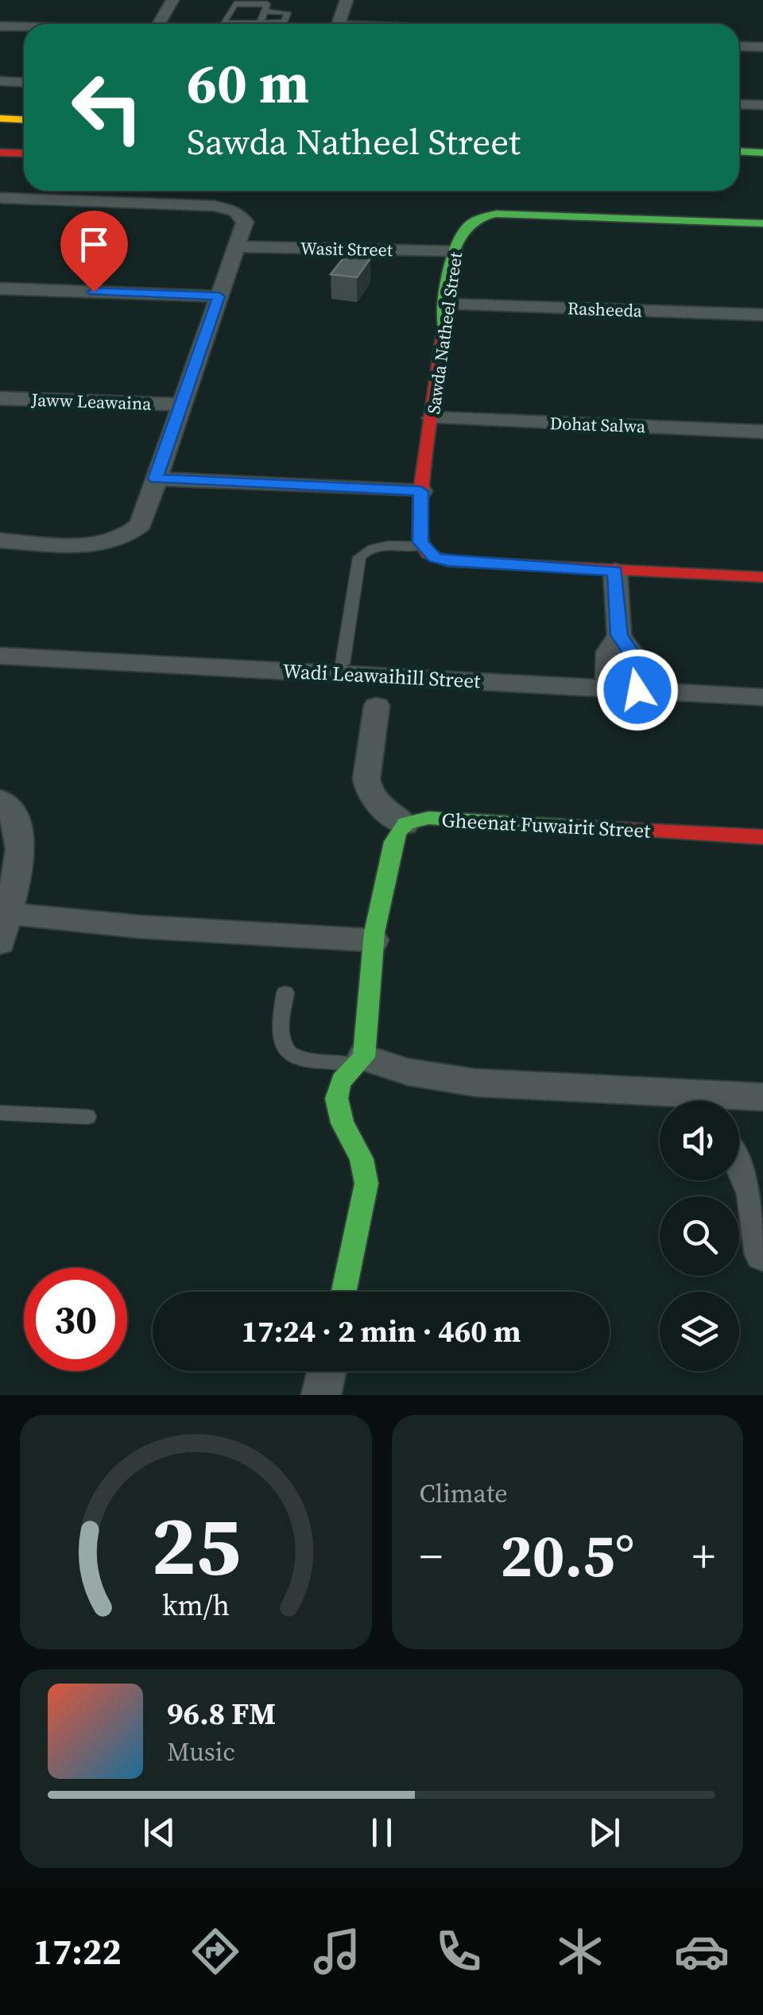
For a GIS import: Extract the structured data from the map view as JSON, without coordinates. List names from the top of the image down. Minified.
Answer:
{"streets":{"street":["Wasit Street","Rasheeda","Sawda Natheel Street","Jaww Leawaina","Dohat Salwa","Wadi Leawaihill Street","Gheenat Fuwairit Street"]},"crossings":[["Wasit Street","Sawda Natheel Street"],["Rasheeda","Sawda Natheel Street"],["Sawda Natheel Street","Dohat Salwa"]],"page":{"turn":["60 m","Sawda Natheel Street"],"limit":"30","trip":"17:24 · 2 min · 460 m","tile":"Climate","heat":["−","20.5°","+"],"song":["96.8 FM","Music"],"tabs":"17:22","gauge":["25","km/h"]}}
